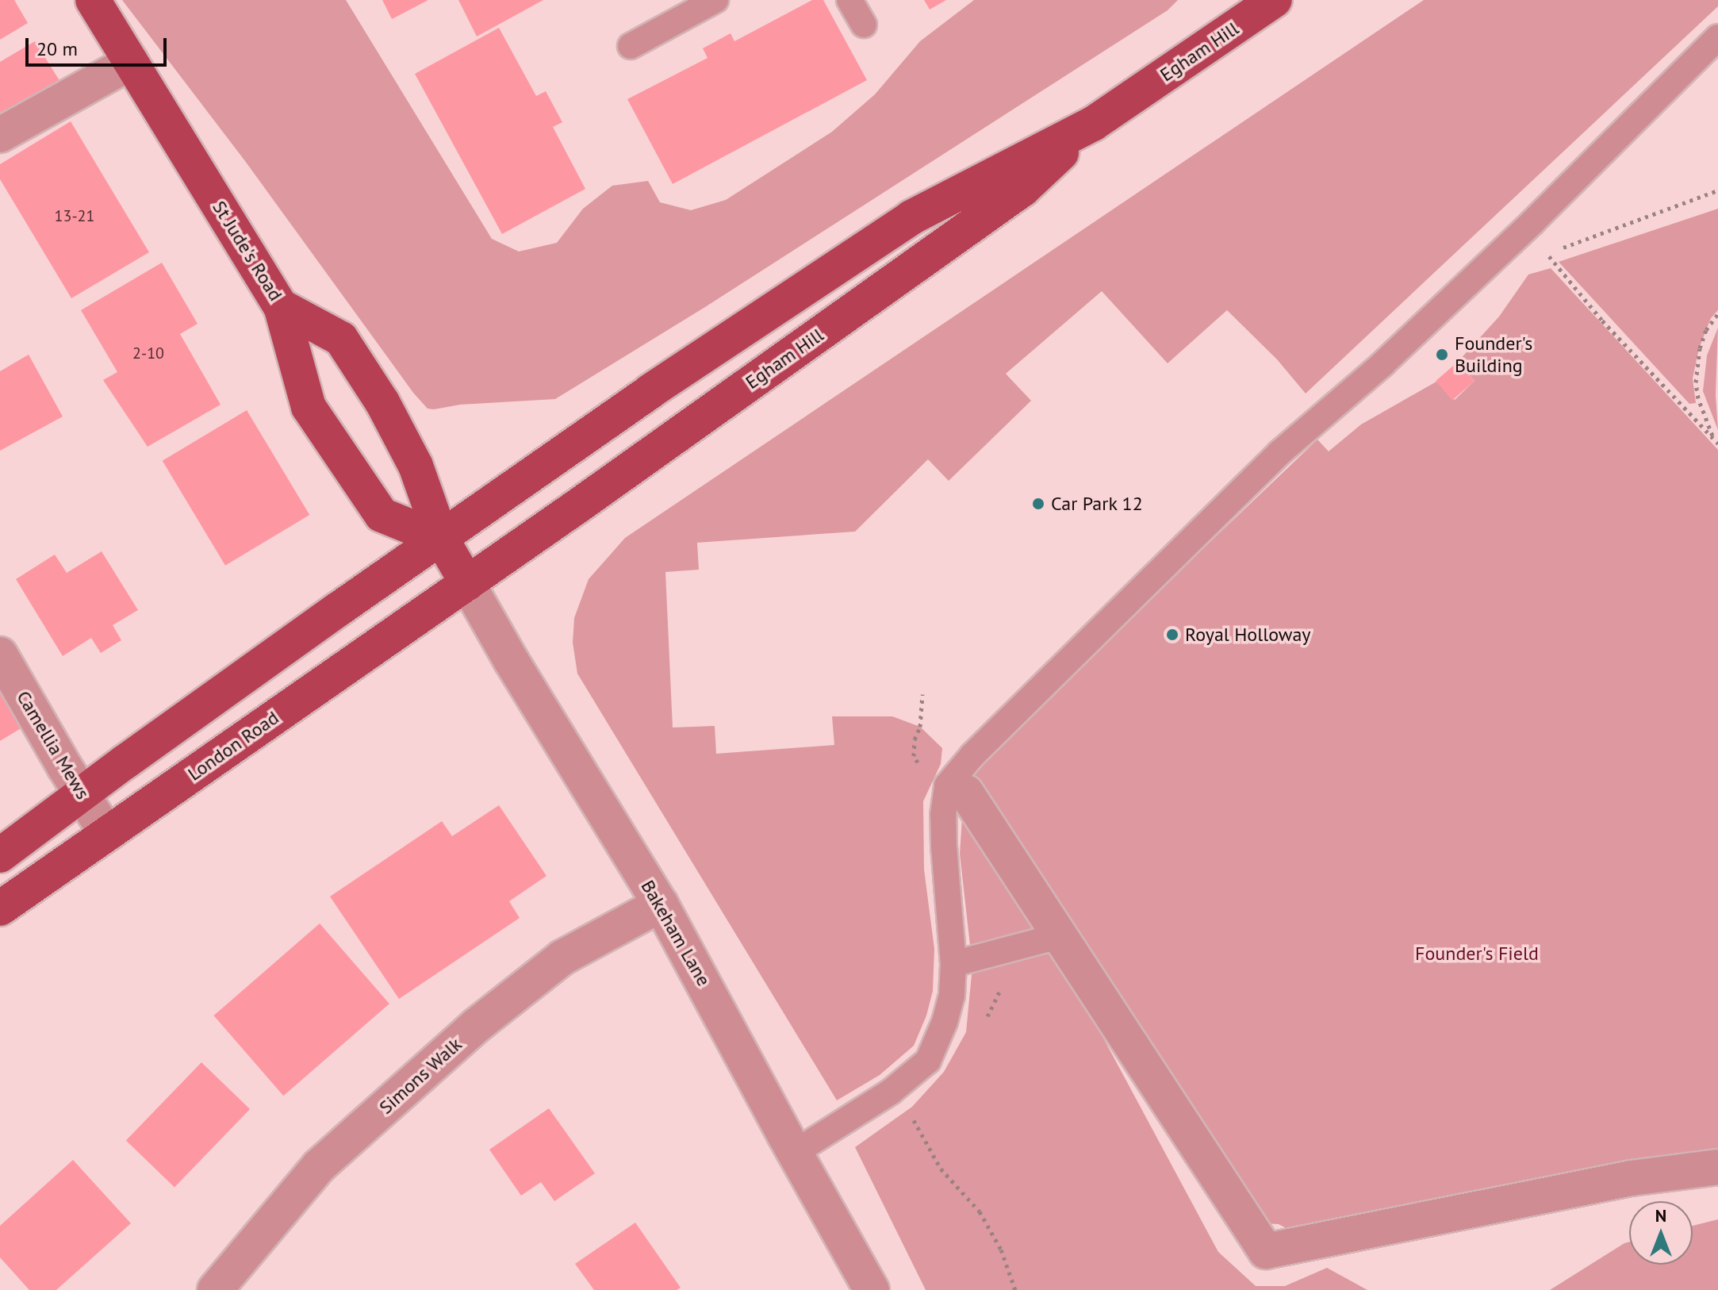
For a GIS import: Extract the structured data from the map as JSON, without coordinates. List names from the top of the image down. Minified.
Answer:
{"streets":{"main road":["Egham Hill","St Jude's Road","London Road"],"street":["Camellia Mews","Bakeham Lane","Simons Walk"]},"crossings":[["Egham Hill","St Jude's Road"],["Egham Hill","London Road"],["Egham Hill","Bakeham Lane"],["St Jude's Road","London Road"],["St Jude's Road","Bakeham Lane"],["Camellia Mews","London Road"],["London Road","Bakeham Lane"],["Bakeham Lane","Simons Walk"]],"parks":["Founder's Field"],"places":["Founder's Building","Car Park 12","Royal Holloway"],"house_numbers":["13-21","2-10"],"scale_bar":"20 m","north":"top"}
